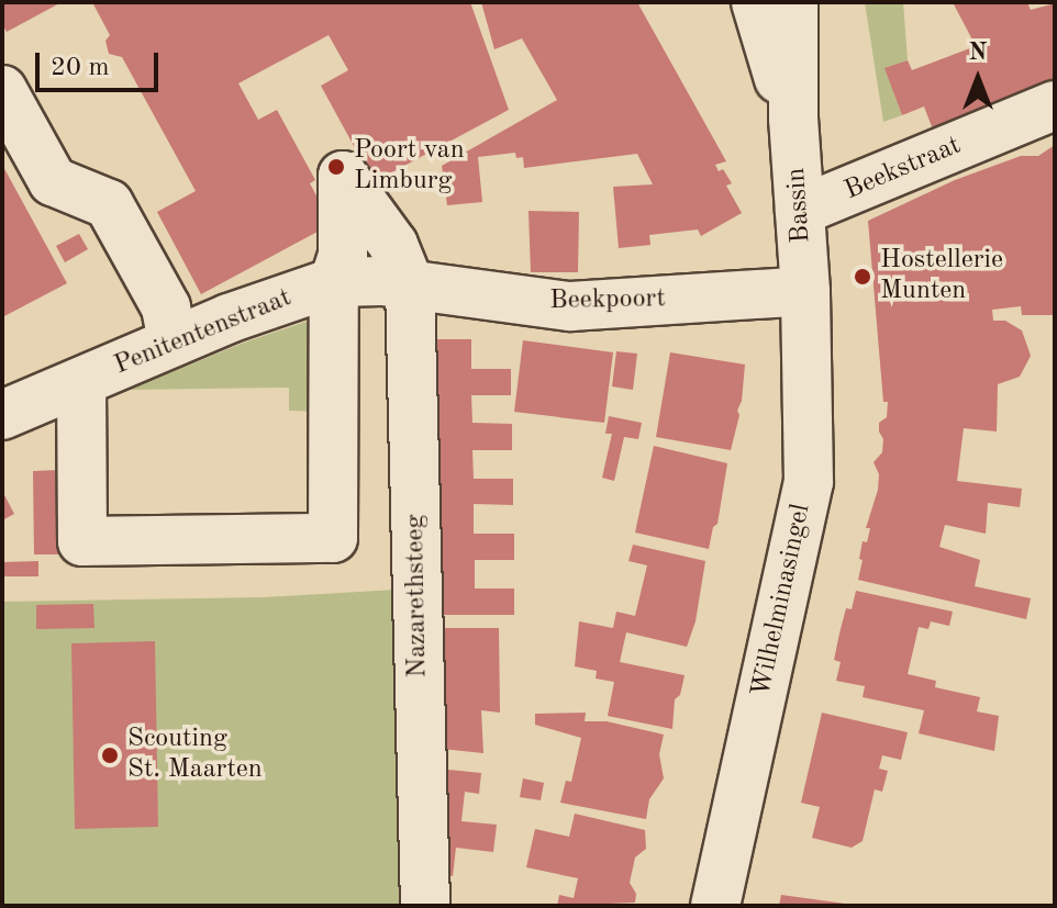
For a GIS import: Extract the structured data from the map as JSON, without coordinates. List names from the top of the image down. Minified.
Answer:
{"streets":{"street":["Beekstraat","Bassin","Beekpoort","Penitentenstraat","Nazarethsteeg","Wilhelminasingel"]},"crossings":[["Beekstraat","Bassin"],["Bassin","Beekpoort"],["Bassin","Wilhelminasingel"],["Beekpoort","Penitentenstraat"],["Beekpoort","Nazarethsteeg"],["Beekpoort","Wilhelminasingel"],["Penitentenstraat","Nazarethsteeg"]],"places":["Poort van Limburg","Hostellerie Munten","Scouting St. Maarten"],"scale_bar":"20 m","north":"top"}
